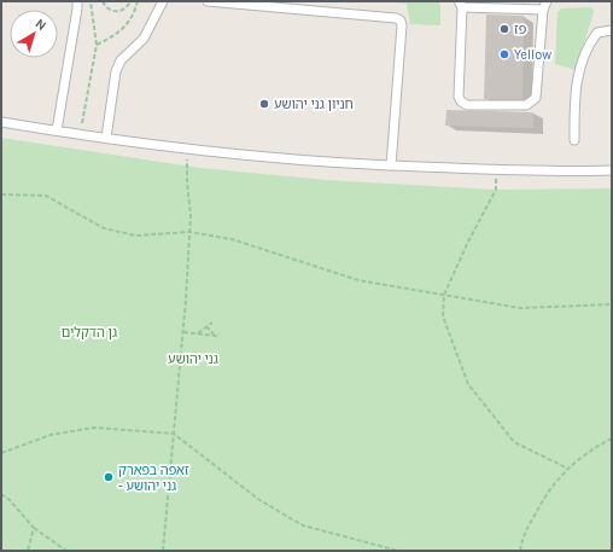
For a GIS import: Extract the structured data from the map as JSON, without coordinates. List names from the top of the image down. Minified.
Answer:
{"parks":["גן הדקלים","גני יהושע"],"places":["פז","Yellow","חניון גני יהושע","זאפה בפארק - גני יהושע"],"north":"top right"}
